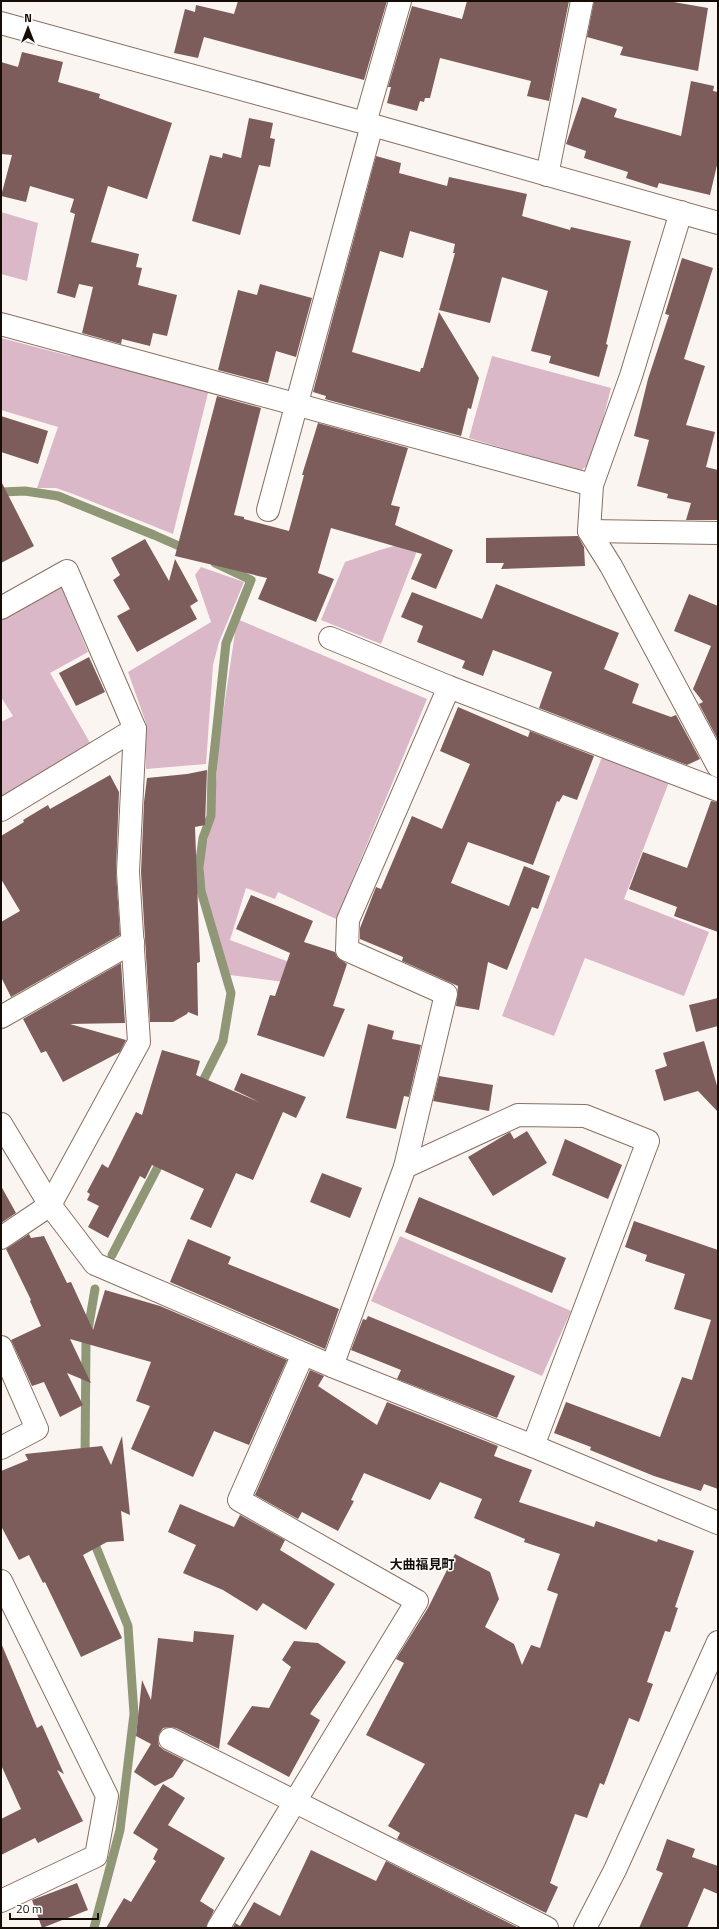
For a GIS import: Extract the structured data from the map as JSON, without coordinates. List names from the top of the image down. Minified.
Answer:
{"districts":["大曲福見町"],"scale_bar":"20 m","north":"top"}
